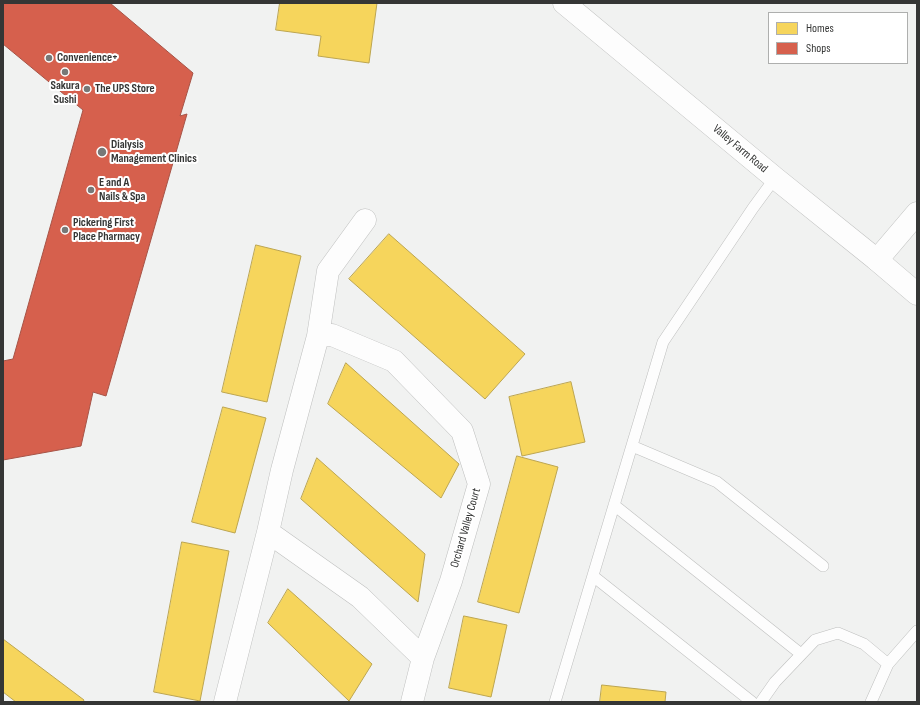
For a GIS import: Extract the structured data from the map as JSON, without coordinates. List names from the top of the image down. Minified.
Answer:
{"streets":{"street":["Valley Farm Road","Orchard Valley Court"]},"places":["Convenience+","Sakura Sushi","The UPS Store","Dialysis Management Clinics","E and A Nails & Spa","Pickering First Place Pharmacy"],"legend":["Homes","Shops"]}
